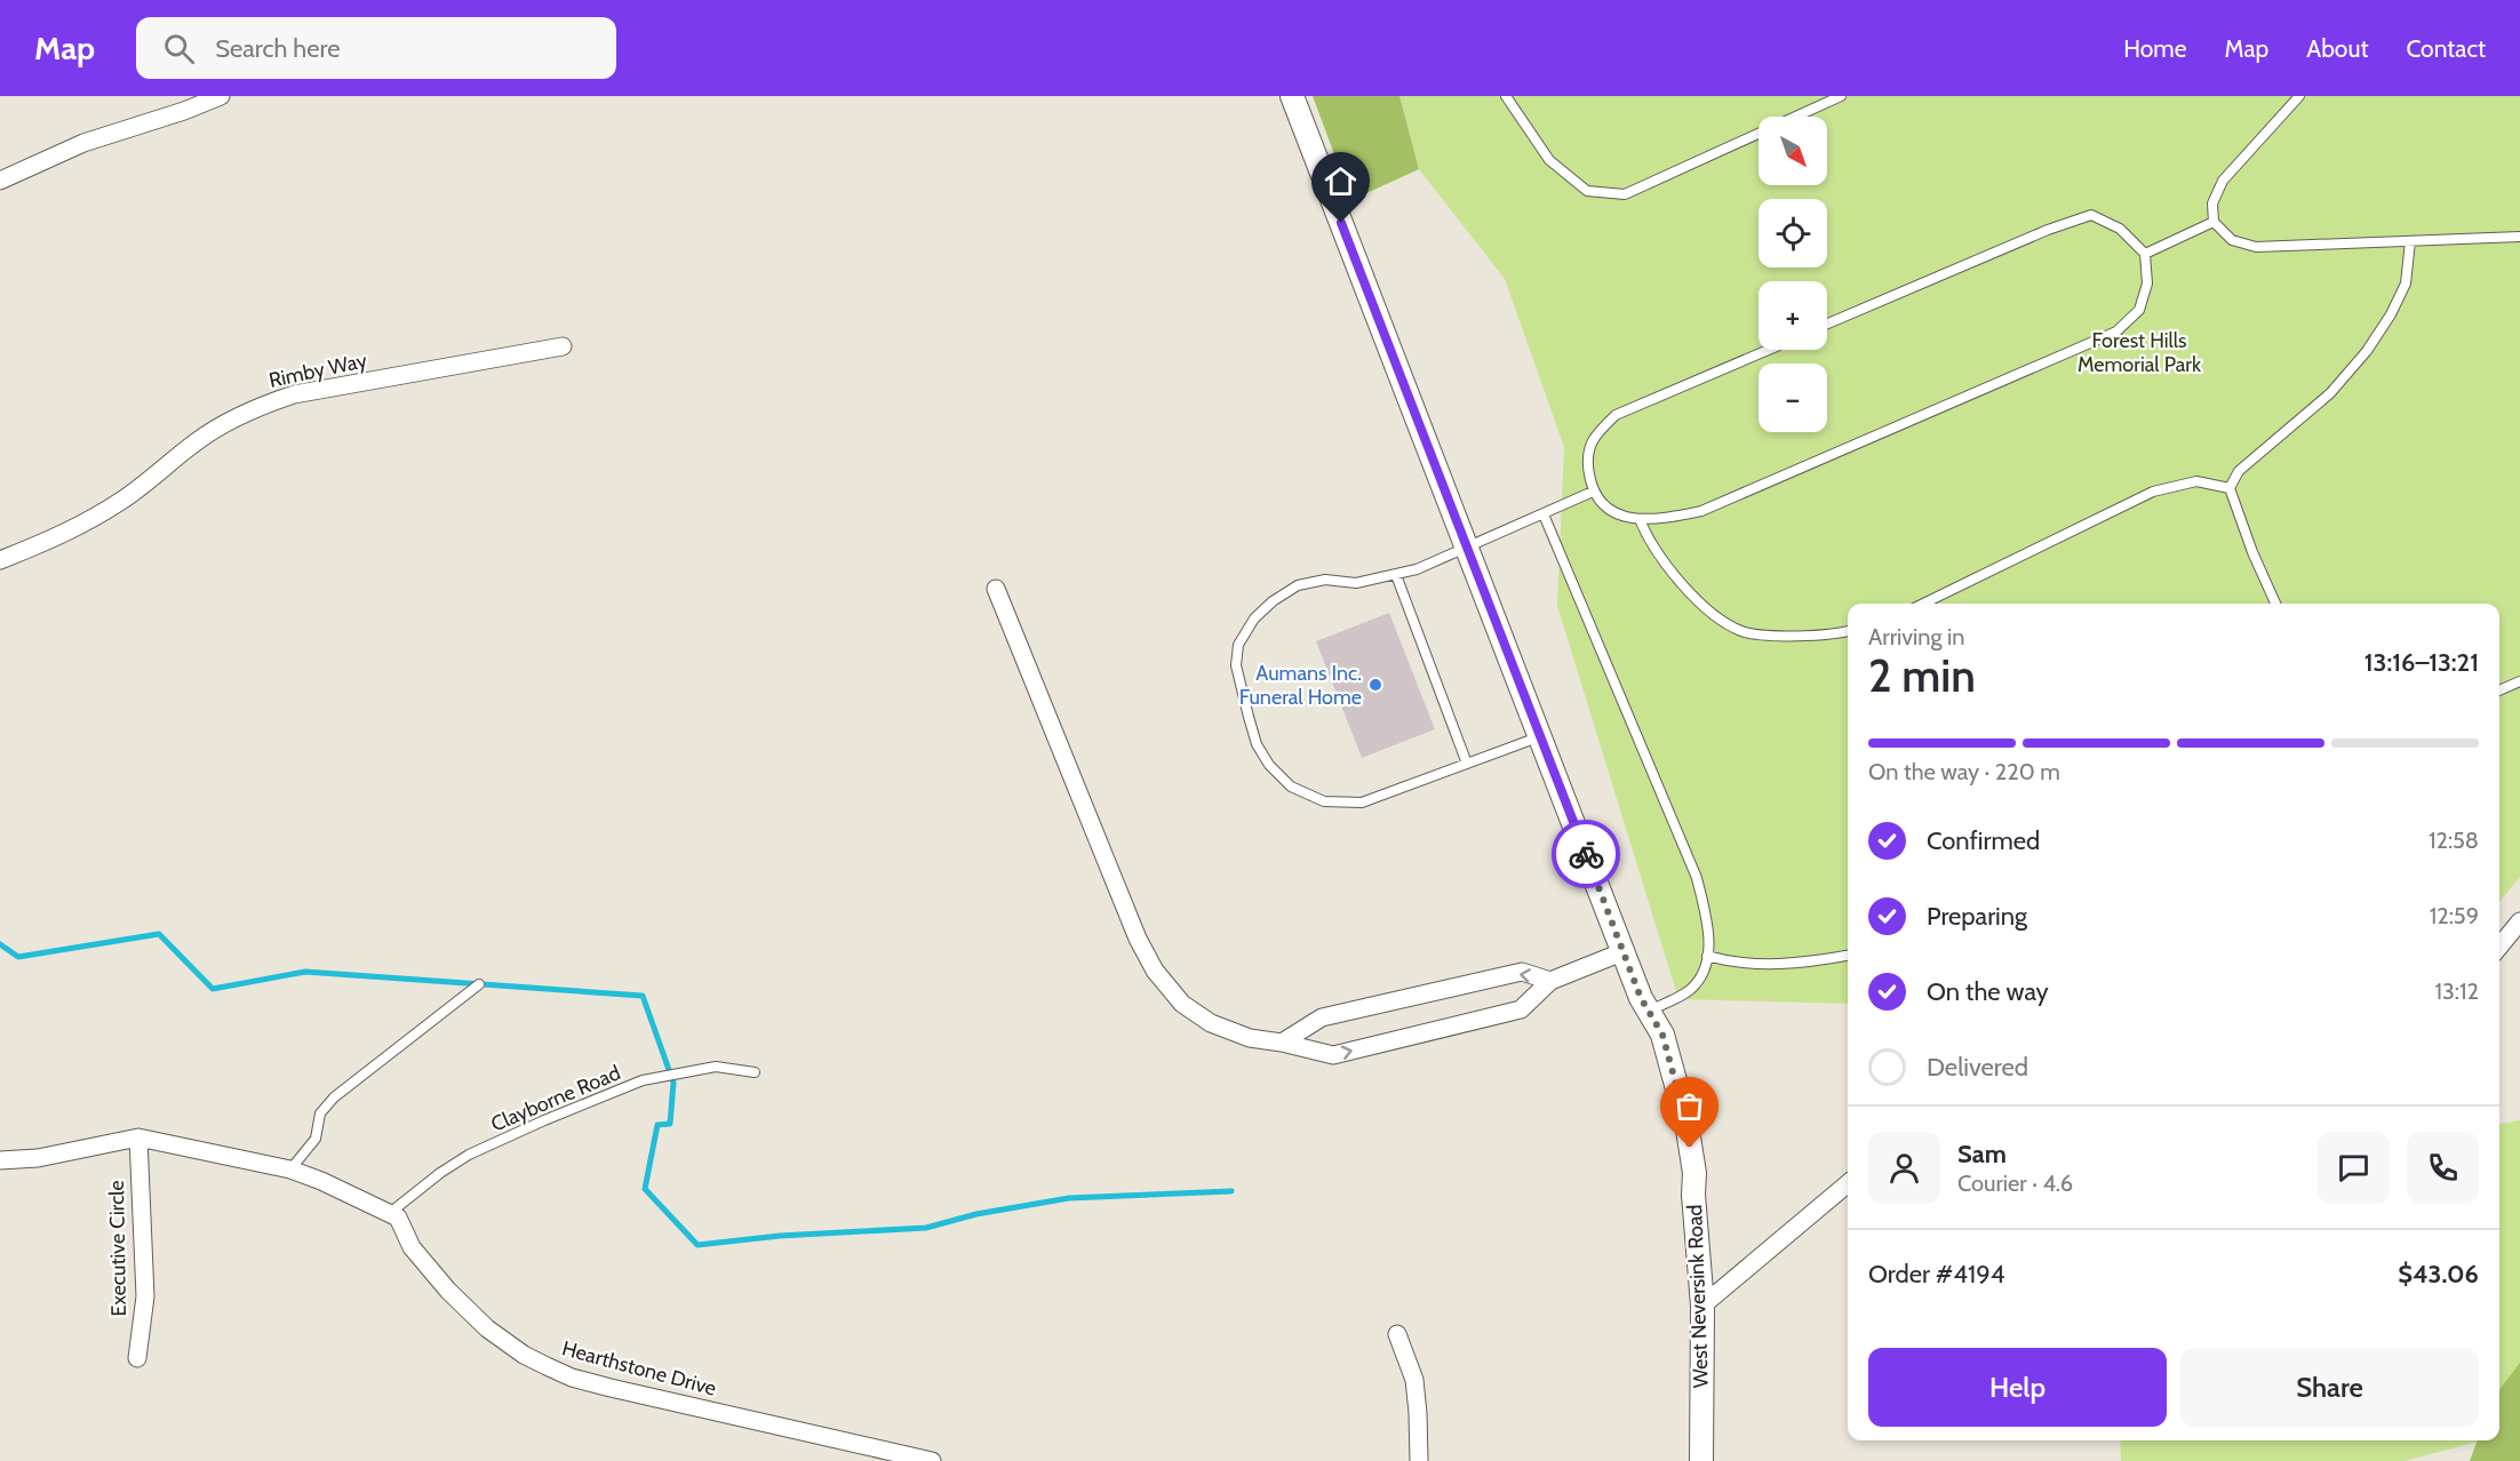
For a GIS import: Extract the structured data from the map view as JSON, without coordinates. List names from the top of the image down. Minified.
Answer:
{"streets":{"street":["Rimby Way","Executive Circle","West Neversink Road","Hearthstone Drive"],"lane":["Clayborne Road"]},"crossings":[["Clayborne Road","Hearthstone Drive"]],"parks":["Forest Hills Memorial Park"],"places":["Aumans Inc. Funeral Home"],"north":"bottom right","page":{"header":"Map","search":"Search here","nav":["Home","Map","About","Contact"],"map_buttons":["+","−"],"heading":["2 min","Arriving in","13:16–13:21"],"panel":["Sam","Courier · 4.6","Order #4194","$43.06"],"bar":"On the way · 220 m","list":[["Confirmed","12:58"],["Preparing","12:59"],["On the way","13:12"],"Delivered"],"buttons":["Help","Share"]}}
